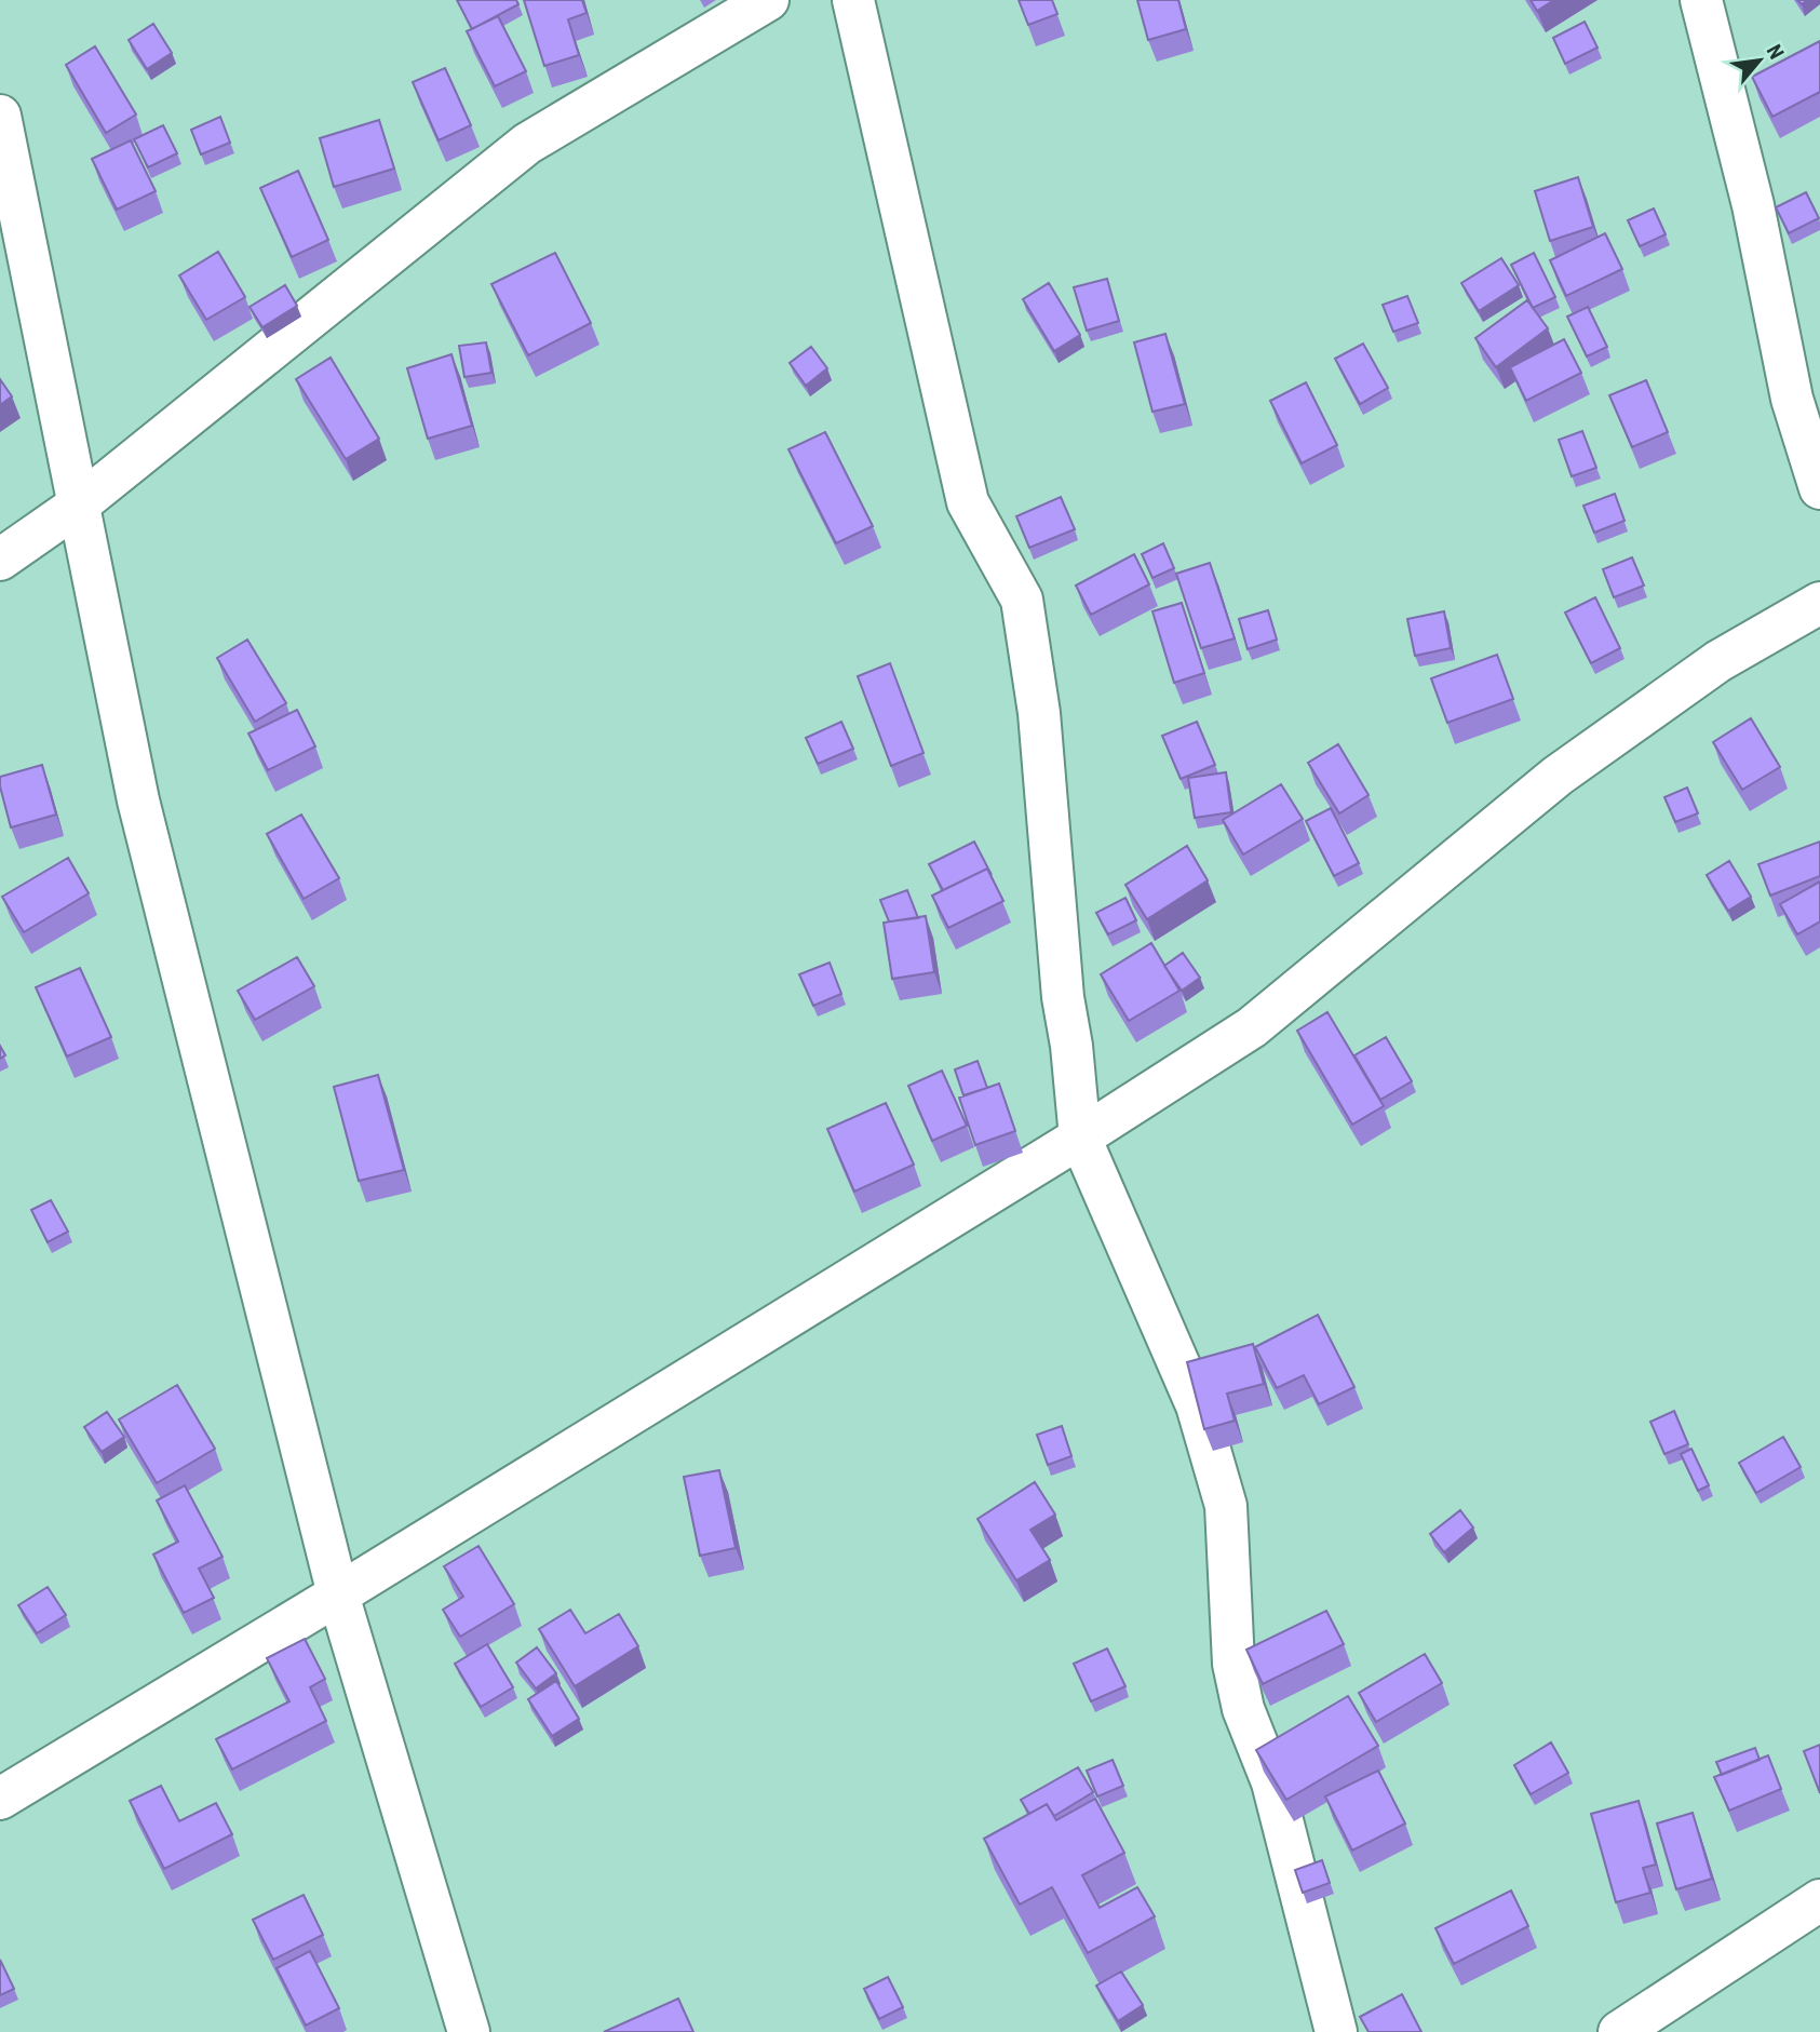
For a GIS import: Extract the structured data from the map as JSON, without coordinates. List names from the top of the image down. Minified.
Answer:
{"north":"top right"}
